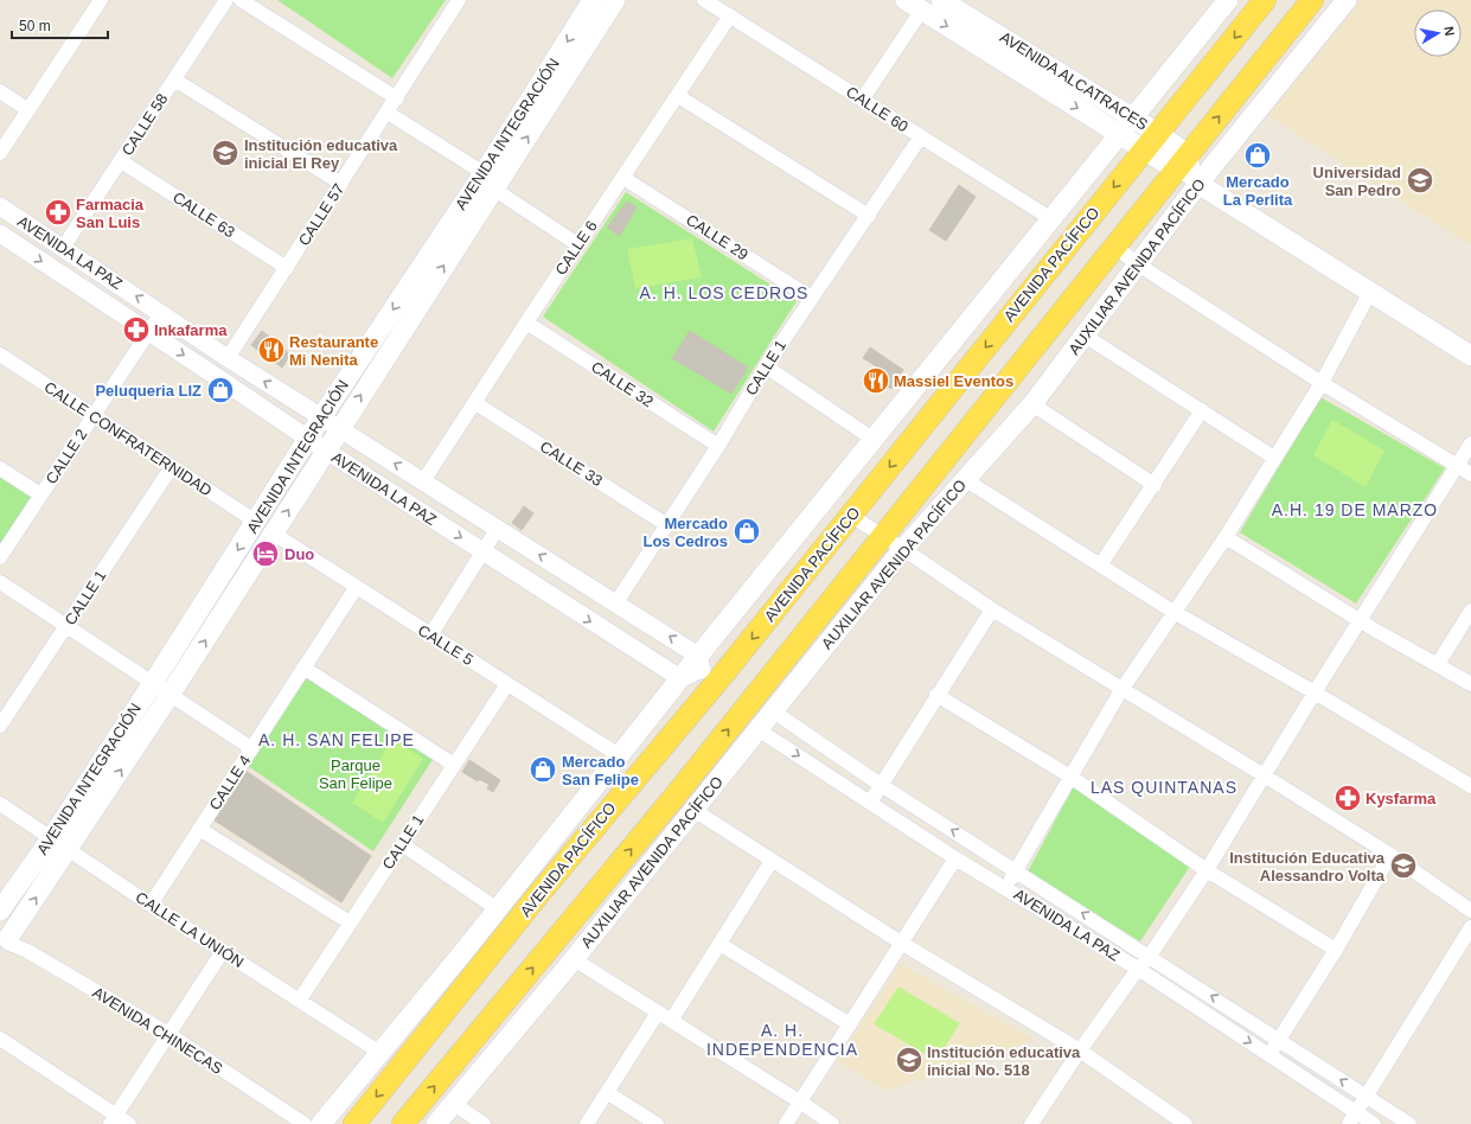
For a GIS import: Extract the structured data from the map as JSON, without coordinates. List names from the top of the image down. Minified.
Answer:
{"streets":{"main road":["AVENIDA ALCATRACES","AVENIDA INTEGRACIÓN","AVENIDA PACÍFICO","AUXILIAR AVENIDA PACÍFICO"],"street":["CALLE 60","CALLE 58","CALLE 63","CALLE 57","CALLE 29","CALLE 6","AVENIDA LA PAZ","CALLE 1","CALLE 32","CALLE CONFRATERNIDAD","CALLE 2","CALLE 33","CALLE 5","CALLE 4","CALLE LA UNIÓN","AVENIDA CHINECAS"]},"crossings":[["AVENIDA ALCATRACES","AVENIDA PACÍFICO"],["CALLE 60","CALLE 6"],["CALLE 60","CALLE 1"],["CALLE 58","CALLE 63"],["CALLE 58","AVENIDA LA PAZ"],["AVENIDA INTEGRACIÓN","AVENIDA LA PAZ"],["AVENIDA INTEGRACIÓN","CALLE CONFRATERNIDAD"],["AVENIDA INTEGRACIÓN","CALLE LA UNIÓN"],["CALLE 63","CALLE 57"],["CALLE 57","AVENIDA LA PAZ"],["CALLE 29","CALLE 6"],["CALLE 29","CALLE 1"],["CALLE 6","AVENIDA LA PAZ"],["CALLE 6","CALLE 32"],["CALLE 6","CALLE 33"],["AVENIDA LA PAZ","AVENIDA PACÍFICO"],["AVENIDA LA PAZ","AUXILIAR AVENIDA PACÍFICO"],["AVENIDA LA PAZ","CALLE 1"],["AVENIDA LA PAZ","CALLE 2"],["CALLE 1","CALLE 32"],["CALLE 1","CALLE CONFRATERNIDAD"],["CALLE 1","CALLE 33"],["CALLE 1","CALLE 5"],["CALLE 1","CALLE LA UNIÓN"],["CALLE CONFRATERNIDAD","CALLE 2"],["CALLE 5","CALLE 4"],["CALLE 4","CALLE LA UNIÓN"]],"districts":["A. H. LOS CEDROS","A.H. 19 DE MARZO","A. H. SAN FELIPE","LAS QUINTANAS","A. H. INDEPENDENCIA"],"parks":["Parque San Felipe"],"places":{"school or university":["Institución educativa inicial El Rey","Universidad San Pedro","Institución Educativa Alessandro Volta","Institución educativa inicial No. 518"],"shop":["Mercado La Perlita","Peluqueria LIZ","Mercado Los Cedros","Mercado San Felipe"],"pharmacy":["Farmacia San Luis","Inkafarma","Kysfarma"],"restaurant":["Restaurante Mi Nenita","Massiel Eventos"],"hotel":["Duo"]},"scale_bar":"50 m","north":"right"}
